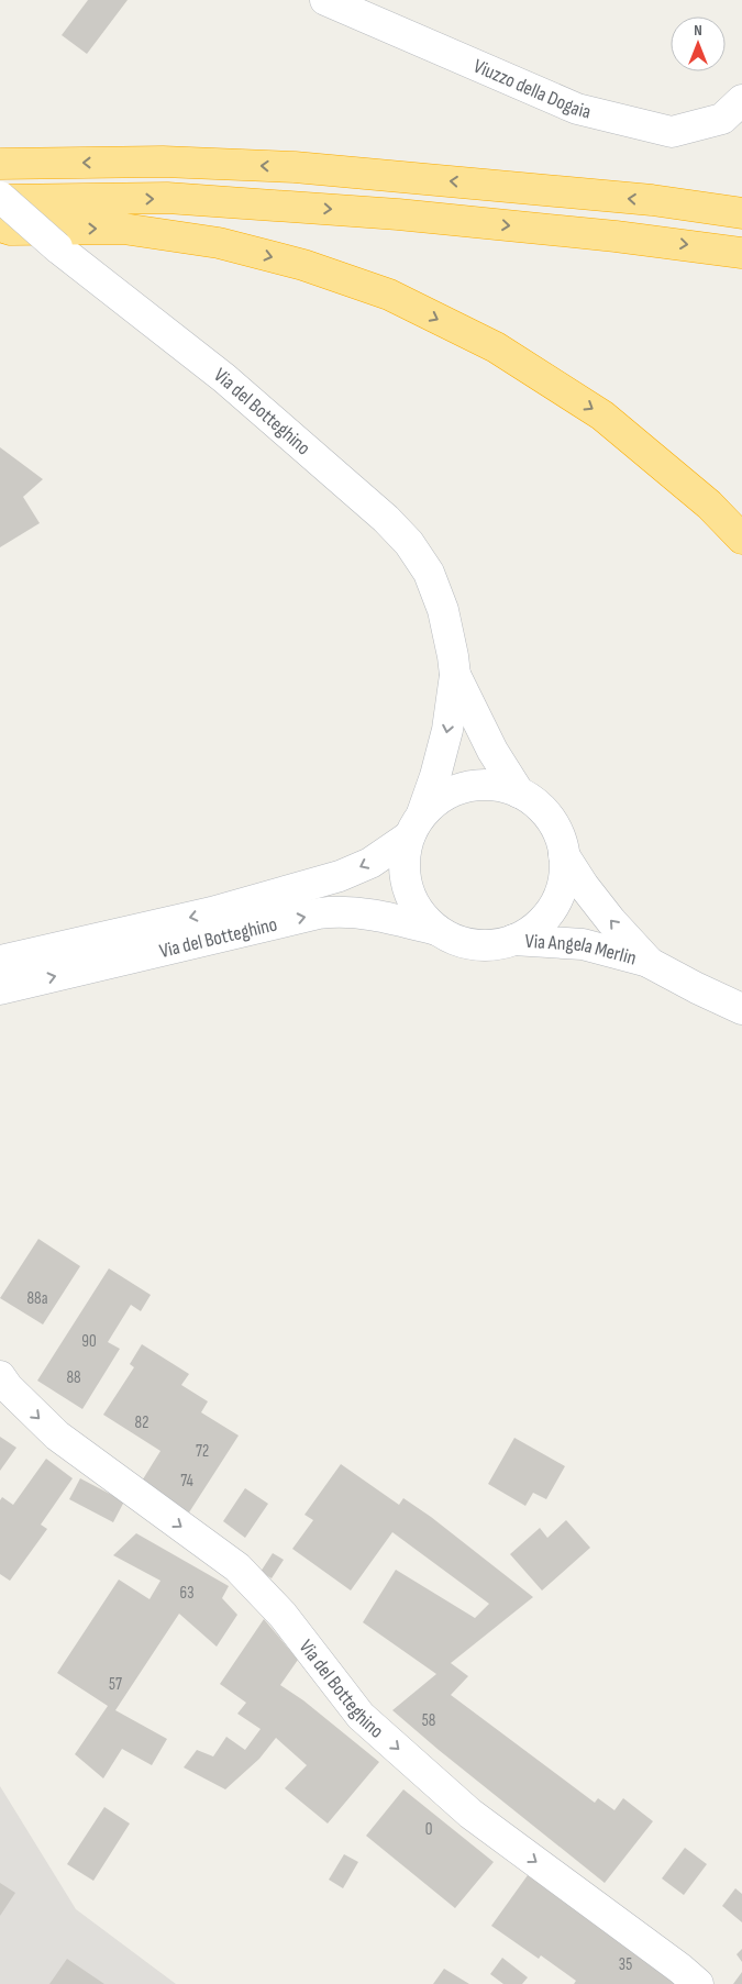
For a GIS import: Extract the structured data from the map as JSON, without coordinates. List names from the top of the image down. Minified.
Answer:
{"streets":{"street":["Viuzzo della Dogaia","Via del Botteghino","Via Angela Merlin"]},"crossings":[["Via del Botteghino","Via Angela Merlin"]],"one_way":["Via Angela Merlin"],"house_numbers":["88a","90","88","82","72","74","63","57","58","0","35"],"north":"top"}
